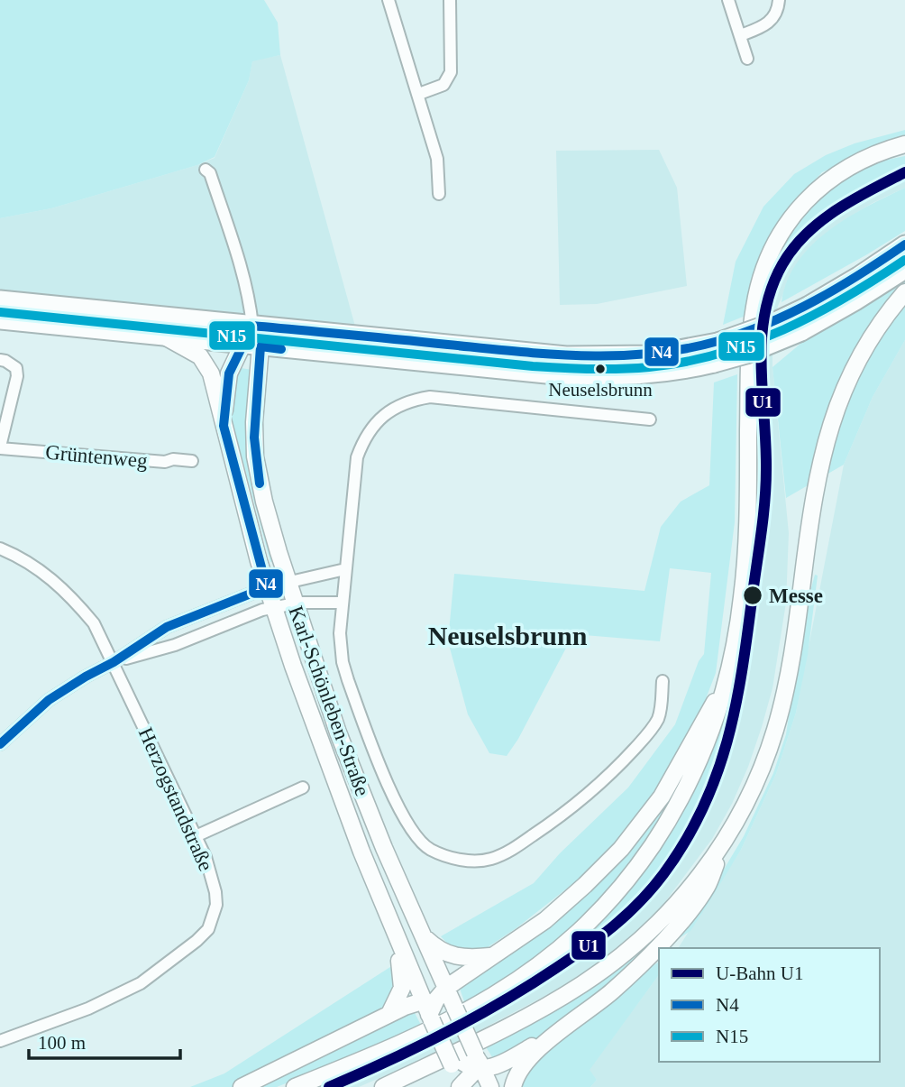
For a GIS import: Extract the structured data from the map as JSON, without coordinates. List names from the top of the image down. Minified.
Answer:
{"streets":{"main road":["Karl-Schönleben-Straße"],"street":["Grüntenweg","Herzogstandstraße"]},"districts":["Neuselsbrunn"],"places":["Neuselsbrunn","Messe"],"lines":["metro line U1","transit line N4","transit line N15"],"legend":["U-Bahn U1","N4","N15"],"scale_bar":"100 m"}
